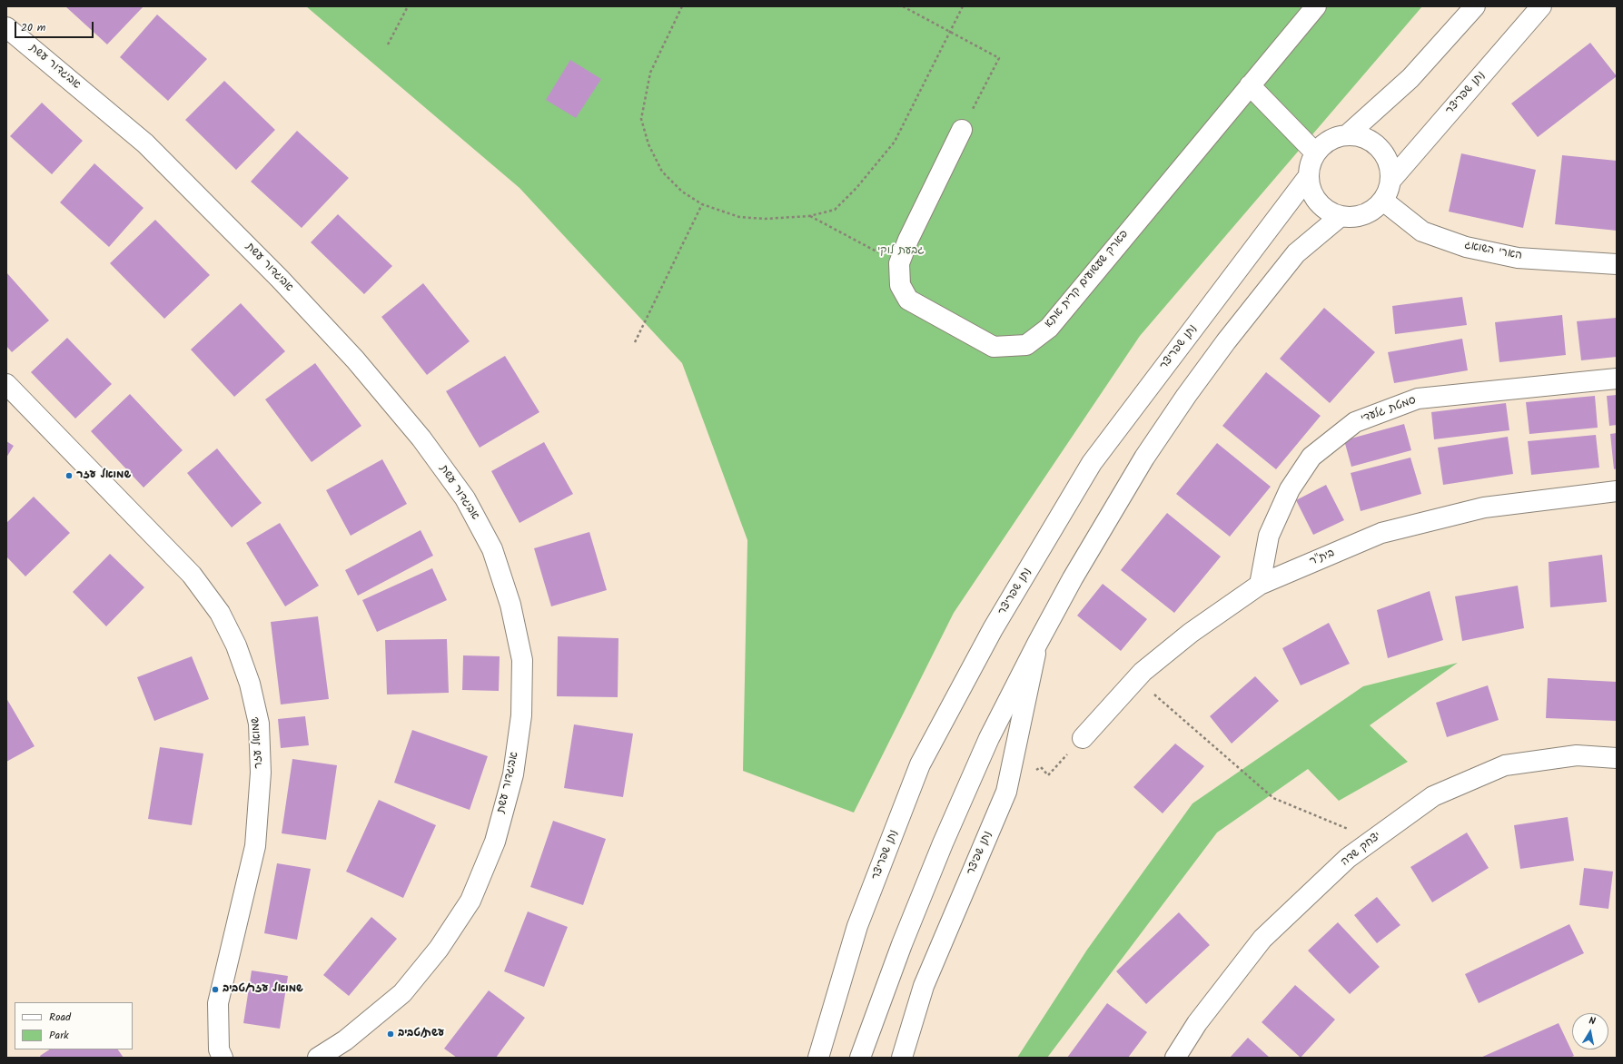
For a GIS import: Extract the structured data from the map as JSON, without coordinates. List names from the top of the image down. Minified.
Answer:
{"streets":{"street":["אביגדור עשת","נתן שפריצר","הארי השואג","פארק שעשועים קרית אתא","סמטת גלעדי","בית\"ר","שמואל עזר","יצחק שדה","נתן שפיצר"]},"crossings":[["נתן שפריצר","הארי השואג"],["סמטת גלעדי","בית\"ר"]],"parks":["גבעת לוקי"],"places":["שמואל עזר","שמואל עזר/טביב","עשת/טביב"],"legend":["Road","Park"],"scale_bar":"20 m","north":"top"}
